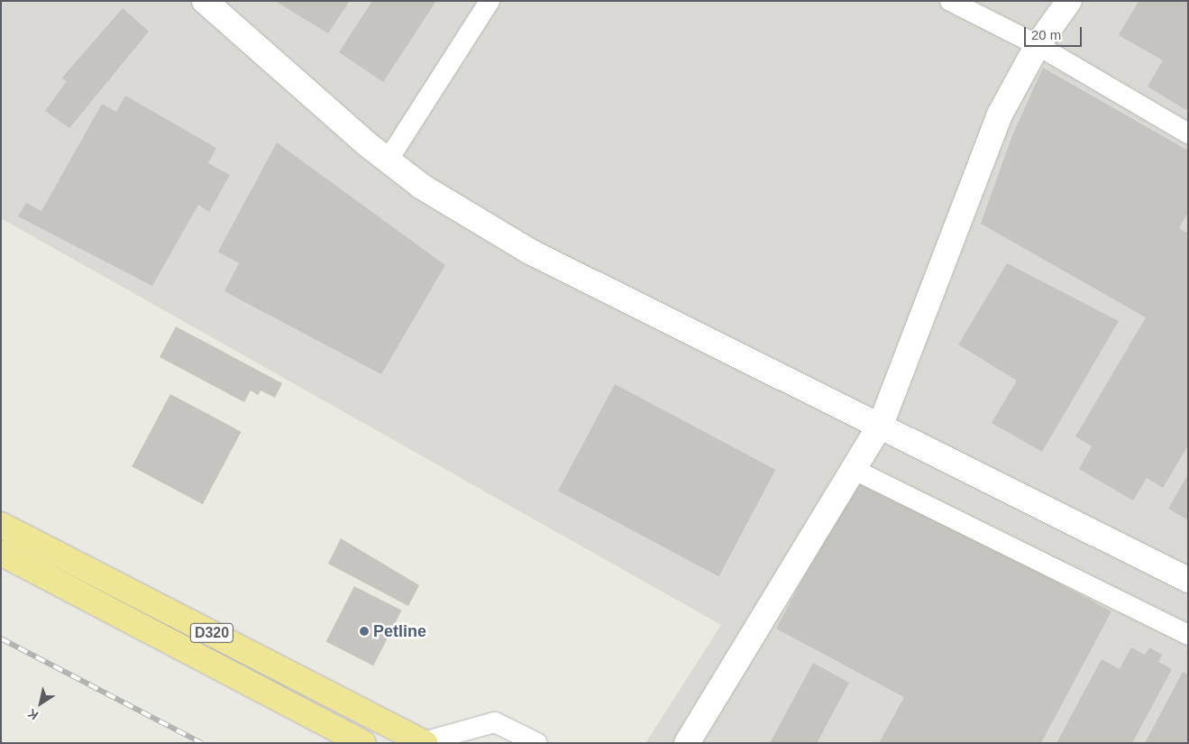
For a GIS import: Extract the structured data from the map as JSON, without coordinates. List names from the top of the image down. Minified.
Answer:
{"streets":{"highway":["D320"]},"places":["Petline"],"scale_bar":"20 m","north":"bottom left"}
